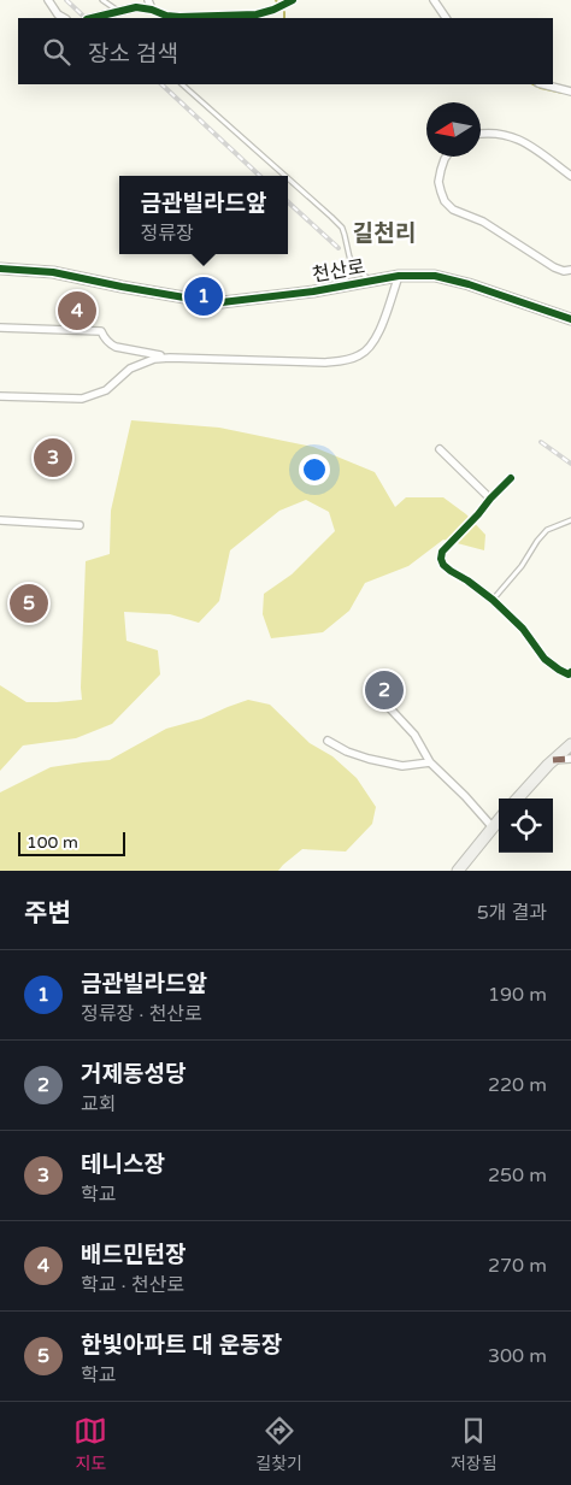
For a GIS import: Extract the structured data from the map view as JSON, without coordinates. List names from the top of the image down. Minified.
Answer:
{"streets":{"street":["천산로"]},"districts":["길천리"],"scale_bar":"100 m","north":"left","page":{"search":"장소 검색","popup":["금관빌라드앞","정류장"],"pins":["1","4","3","5","2"],"scale":"100 m","heading":["주변","5개 결과"],"list":[{"mark":"1","name":"금관빌라드앞","note":"정류장 · 천산로","value":"190 m"},{"mark":"2","name":"거제동성당","note":"교회","value":"220 m"},{"mark":"3","name":"테니스장","note":"학교","value":"250 m"},{"mark":"4","name":"배드민턴장","note":"학교 · 천산로","value":"270 m"},{"mark":"5","name":"한빛아파트 대 운동장","note":"학교","value":"300 m"}],"nav":["지도","길찾기","저장됨"]}}
